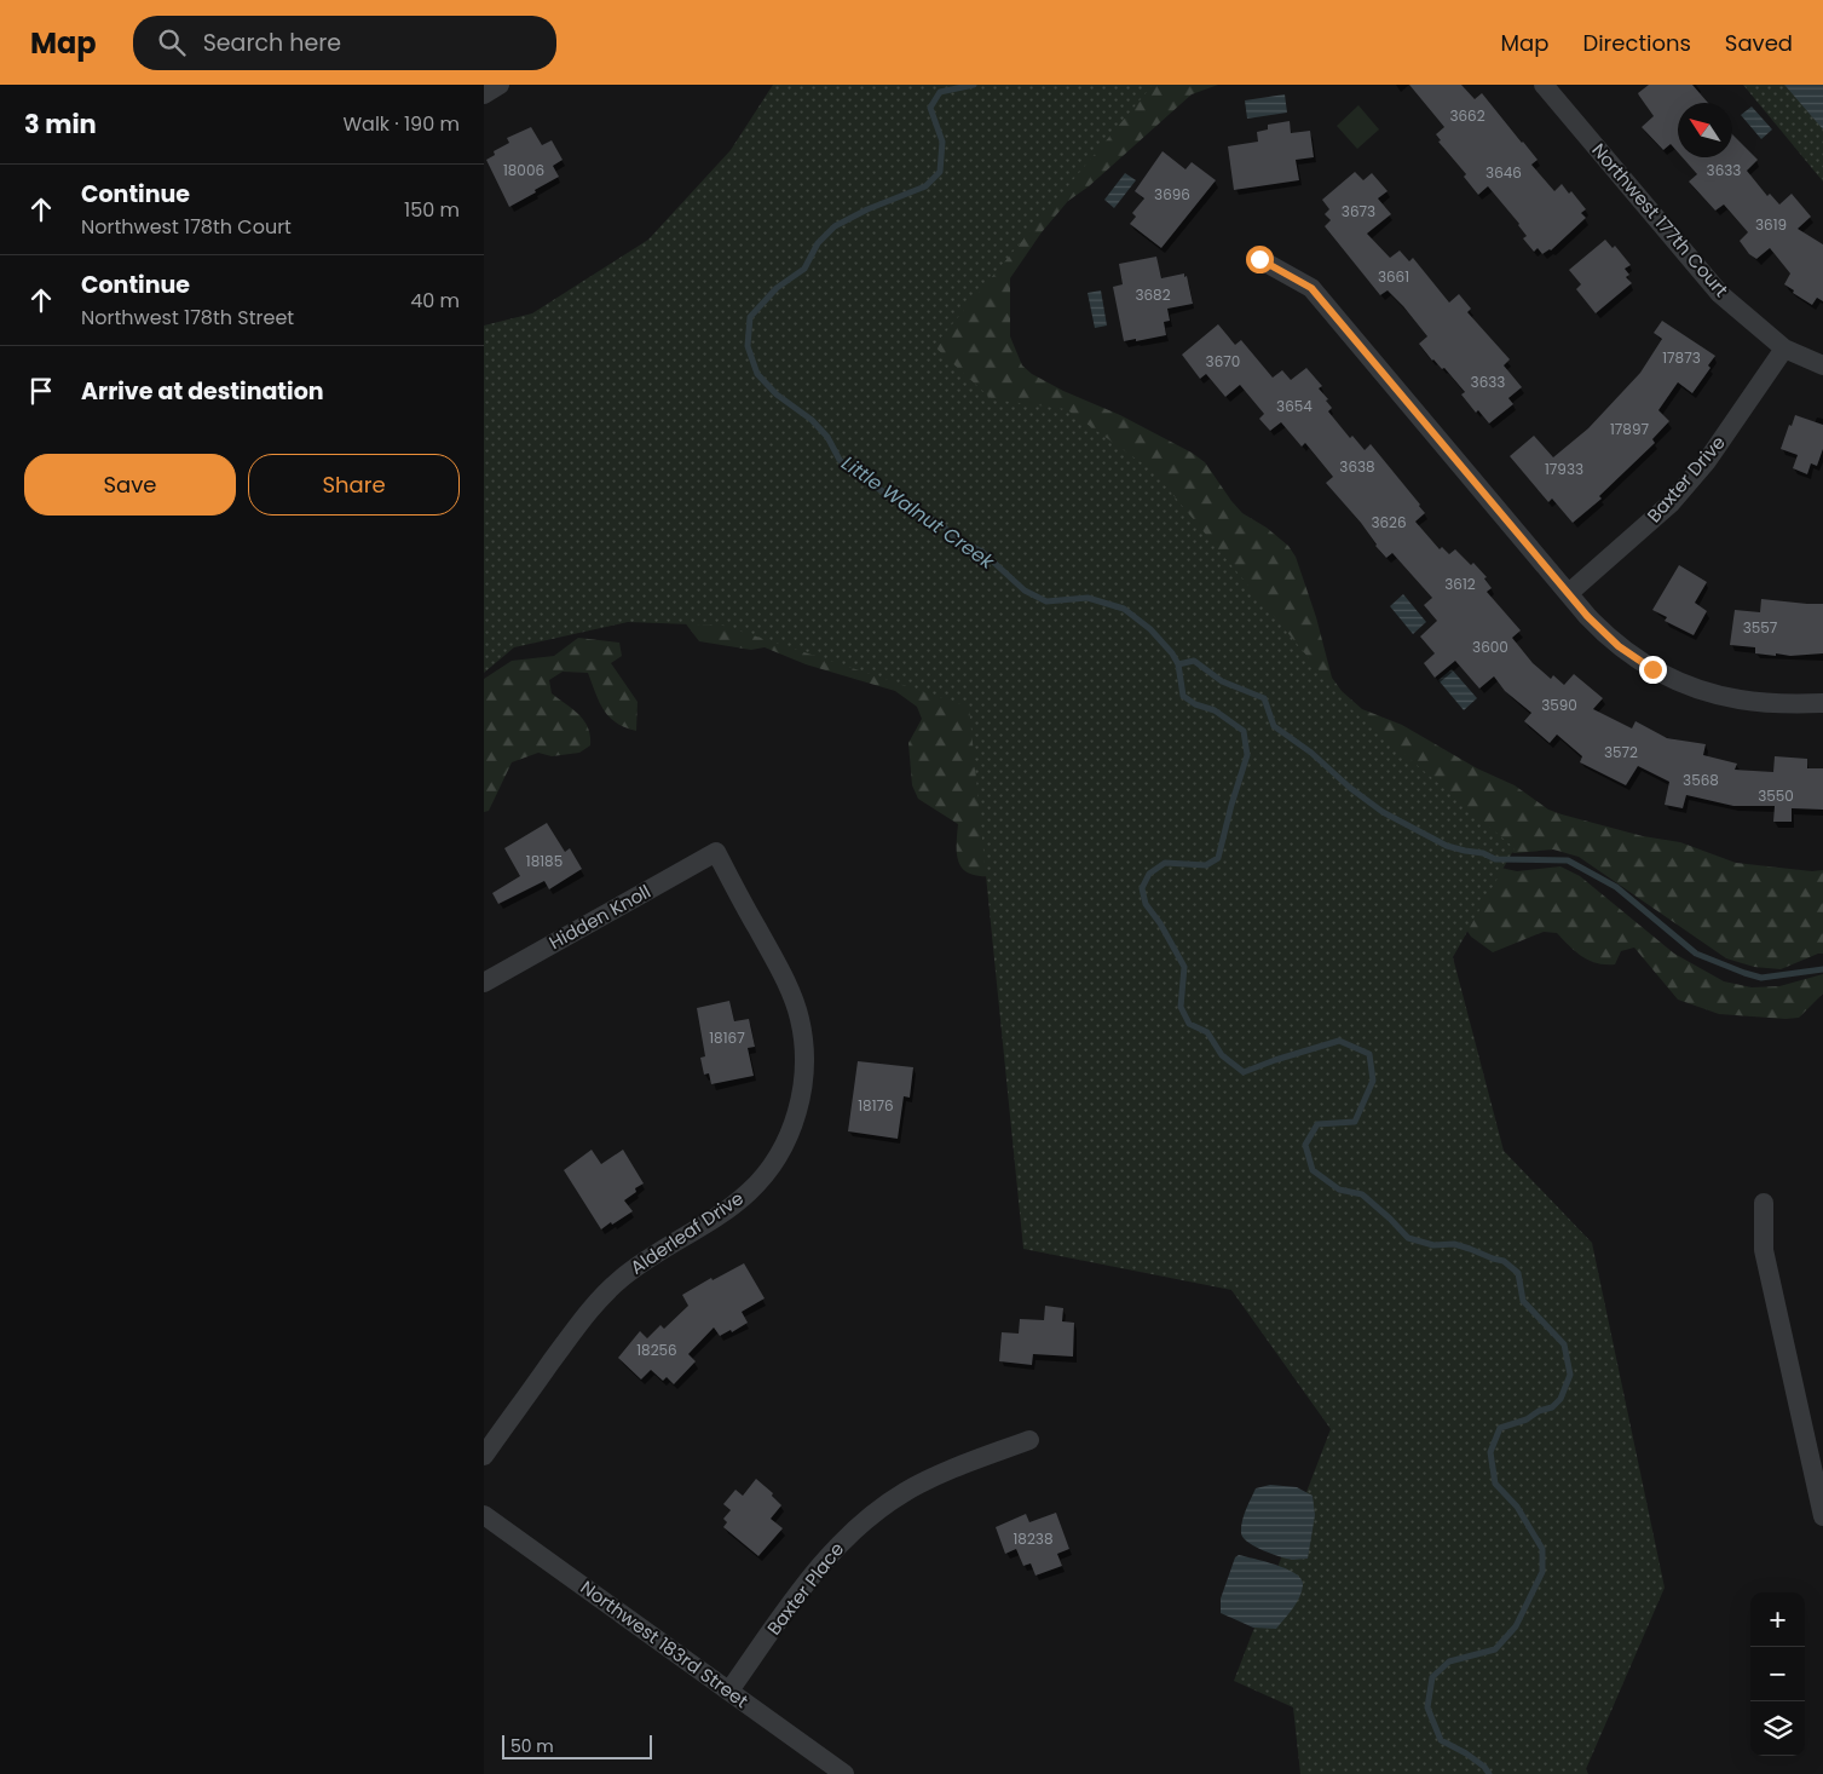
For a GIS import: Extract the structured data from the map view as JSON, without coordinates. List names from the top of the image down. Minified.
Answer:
{"streets":{"street":["Northwest 177th Court","Baxter Drive","Hidden Knoll","Alderleaf Drive","Baxter Place","Northwest 183rd Street"]},"crossings":[["Northwest 177th Court","Baxter Drive"],["Hidden Knoll","Alderleaf Drive"],["Baxter Place","Northwest 183rd Street"]],"water":["Little Walnut Creek"],"house_numbers":["3662","18006","3633","3646","3696","3673","3619","3661","3682","17873","3670","3633","3654","17897","3638","17933","3626","3612","3557","3600","3590","3572","3568","3550","18185","18167","18176","18256","18238"],"scale_bar":"50 m","north":"top left","page":{"header":"Map","search":"Search here","nav":["Map","Directions","Saved"],"heading":["3 min","Walk · 190 m"],"list":[["Continue","Northwest 178th Court","150 m"],["Continue","Northwest 178th Street","40 m"],"Arrive at destination"],"buttons":["Save","Share"],"map_buttons":["+","−"],"scale":"50 m"}}
